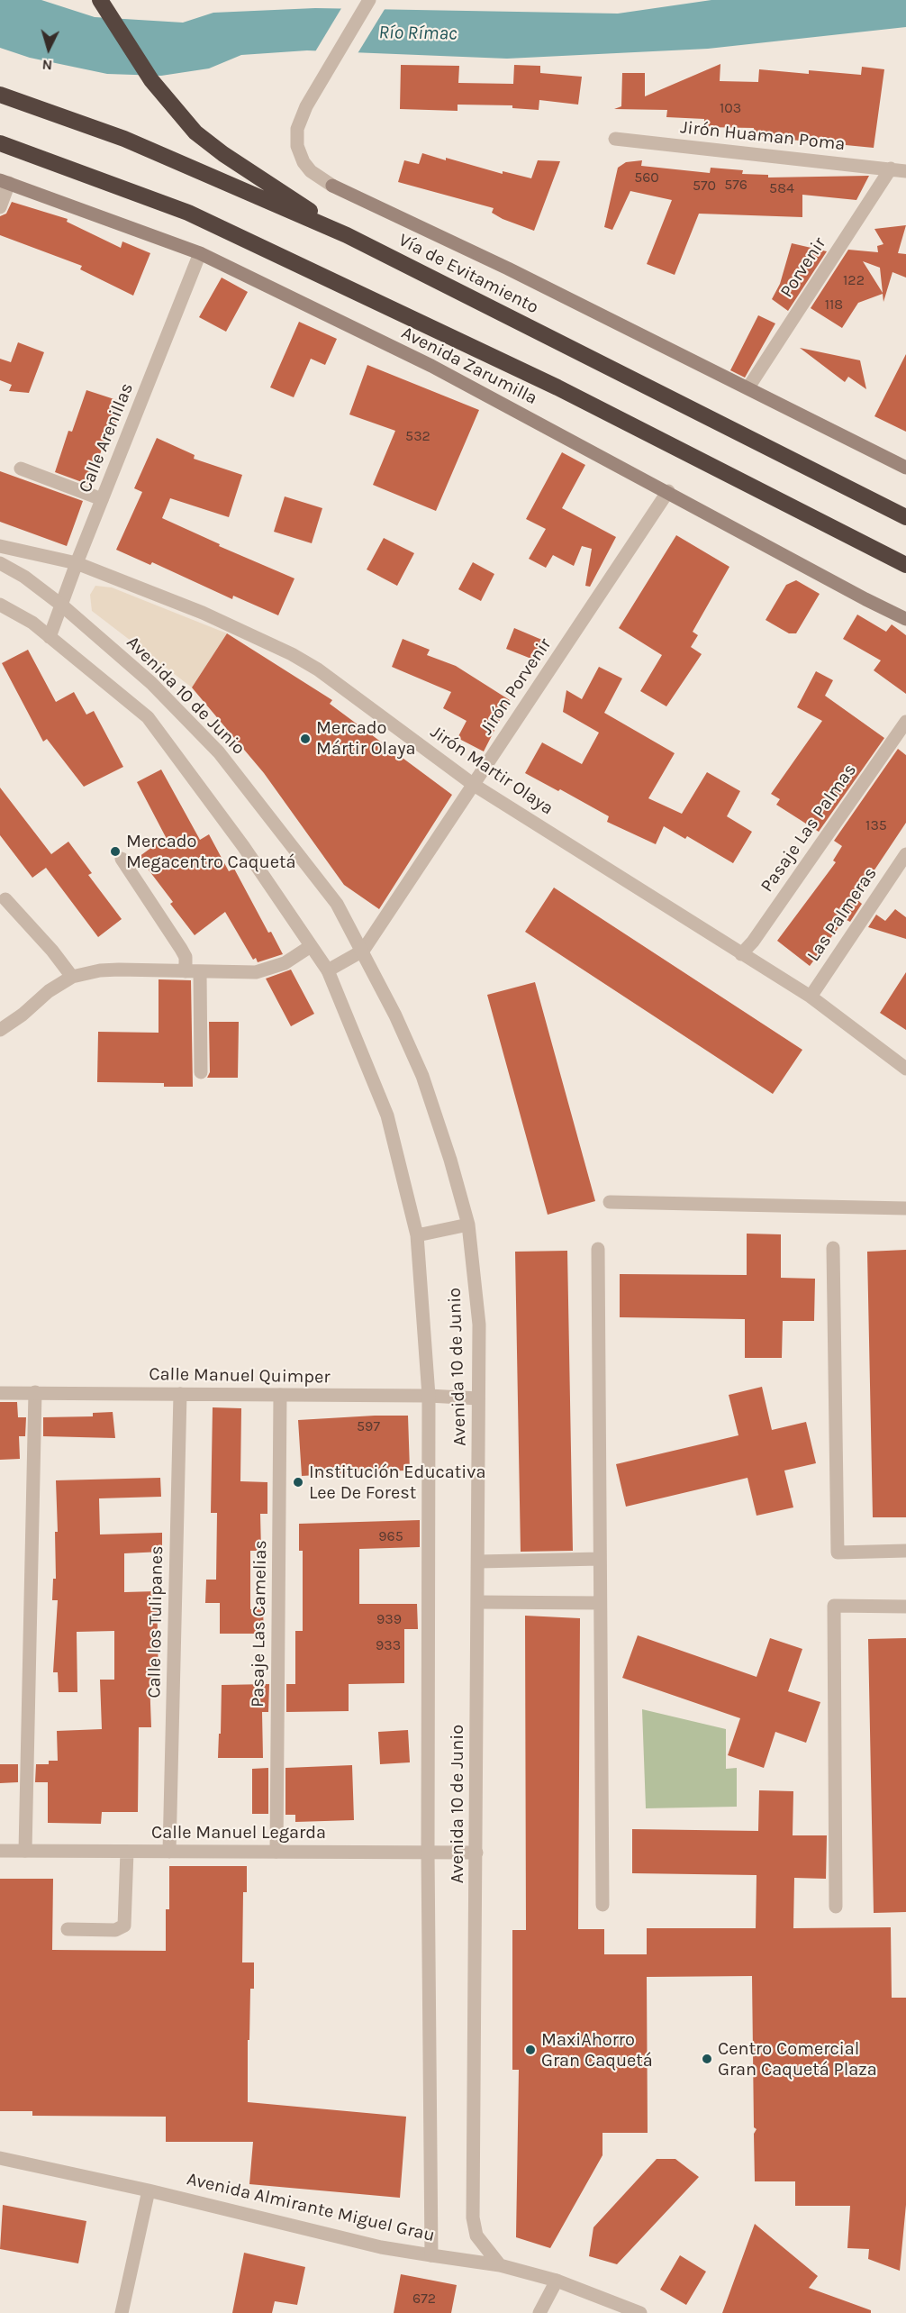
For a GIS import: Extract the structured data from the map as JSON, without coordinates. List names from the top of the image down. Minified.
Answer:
{"streets":{"highway":["Vía de Evitamiento"],"main road":["Avenida Zarumilla"],"street":["Jirón Huaman Poma","Porvenir","Calle Arenillas","Jirón Porvenir","Avenida 10 de Junio","Jirón Martir Olaya","Pasaje Las Palmas","Las Palmeras","Calle Manuel Quimper","Calle los Tulipanes","Pasaje Las Camelias","Calle Manuel Legarda","Avenida Almirante Miguel Grau"]},"crossings":[["Jirón Huaman Poma","Porvenir"],["Avenida Zarumilla","Calle Arenillas"],["Avenida Zarumilla","Jirón Porvenir"],["Calle Arenillas","Avenida 10 de Junio"],["Calle Arenillas","Jirón Martir Olaya"],["Jirón Porvenir","Avenida 10 de Junio"],["Jirón Porvenir","Jirón Martir Olaya"],["Avenida 10 de Junio","Calle Manuel Quimper"],["Avenida 10 de Junio","Calle Manuel Legarda"],["Avenida 10 de Junio","Avenida Almirante Miguel Grau"],["Jirón Martir Olaya","Pasaje Las Palmas"],["Jirón Martir Olaya","Las Palmeras"],["Calle Manuel Quimper","Calle los Tulipanes"],["Calle Manuel Quimper","Pasaje Las Camelias"],["Calle los Tulipanes","Calle Manuel Legarda"],["Pasaje Las Camelias","Calle Manuel Legarda"]],"water":["Río Rímac"],"places":["Mercado Mártir Olaya","Mercado Megacentro Caquetá","Institución Educativa Lee De Forest","MaxiAhorro Gran Caquetá","Centro Comercial Gran Caquetá Plaza"],"house_numbers":["103","560","576","570","584","122","118","532","135","597","965","939","933","672"],"north":"bottom"}
